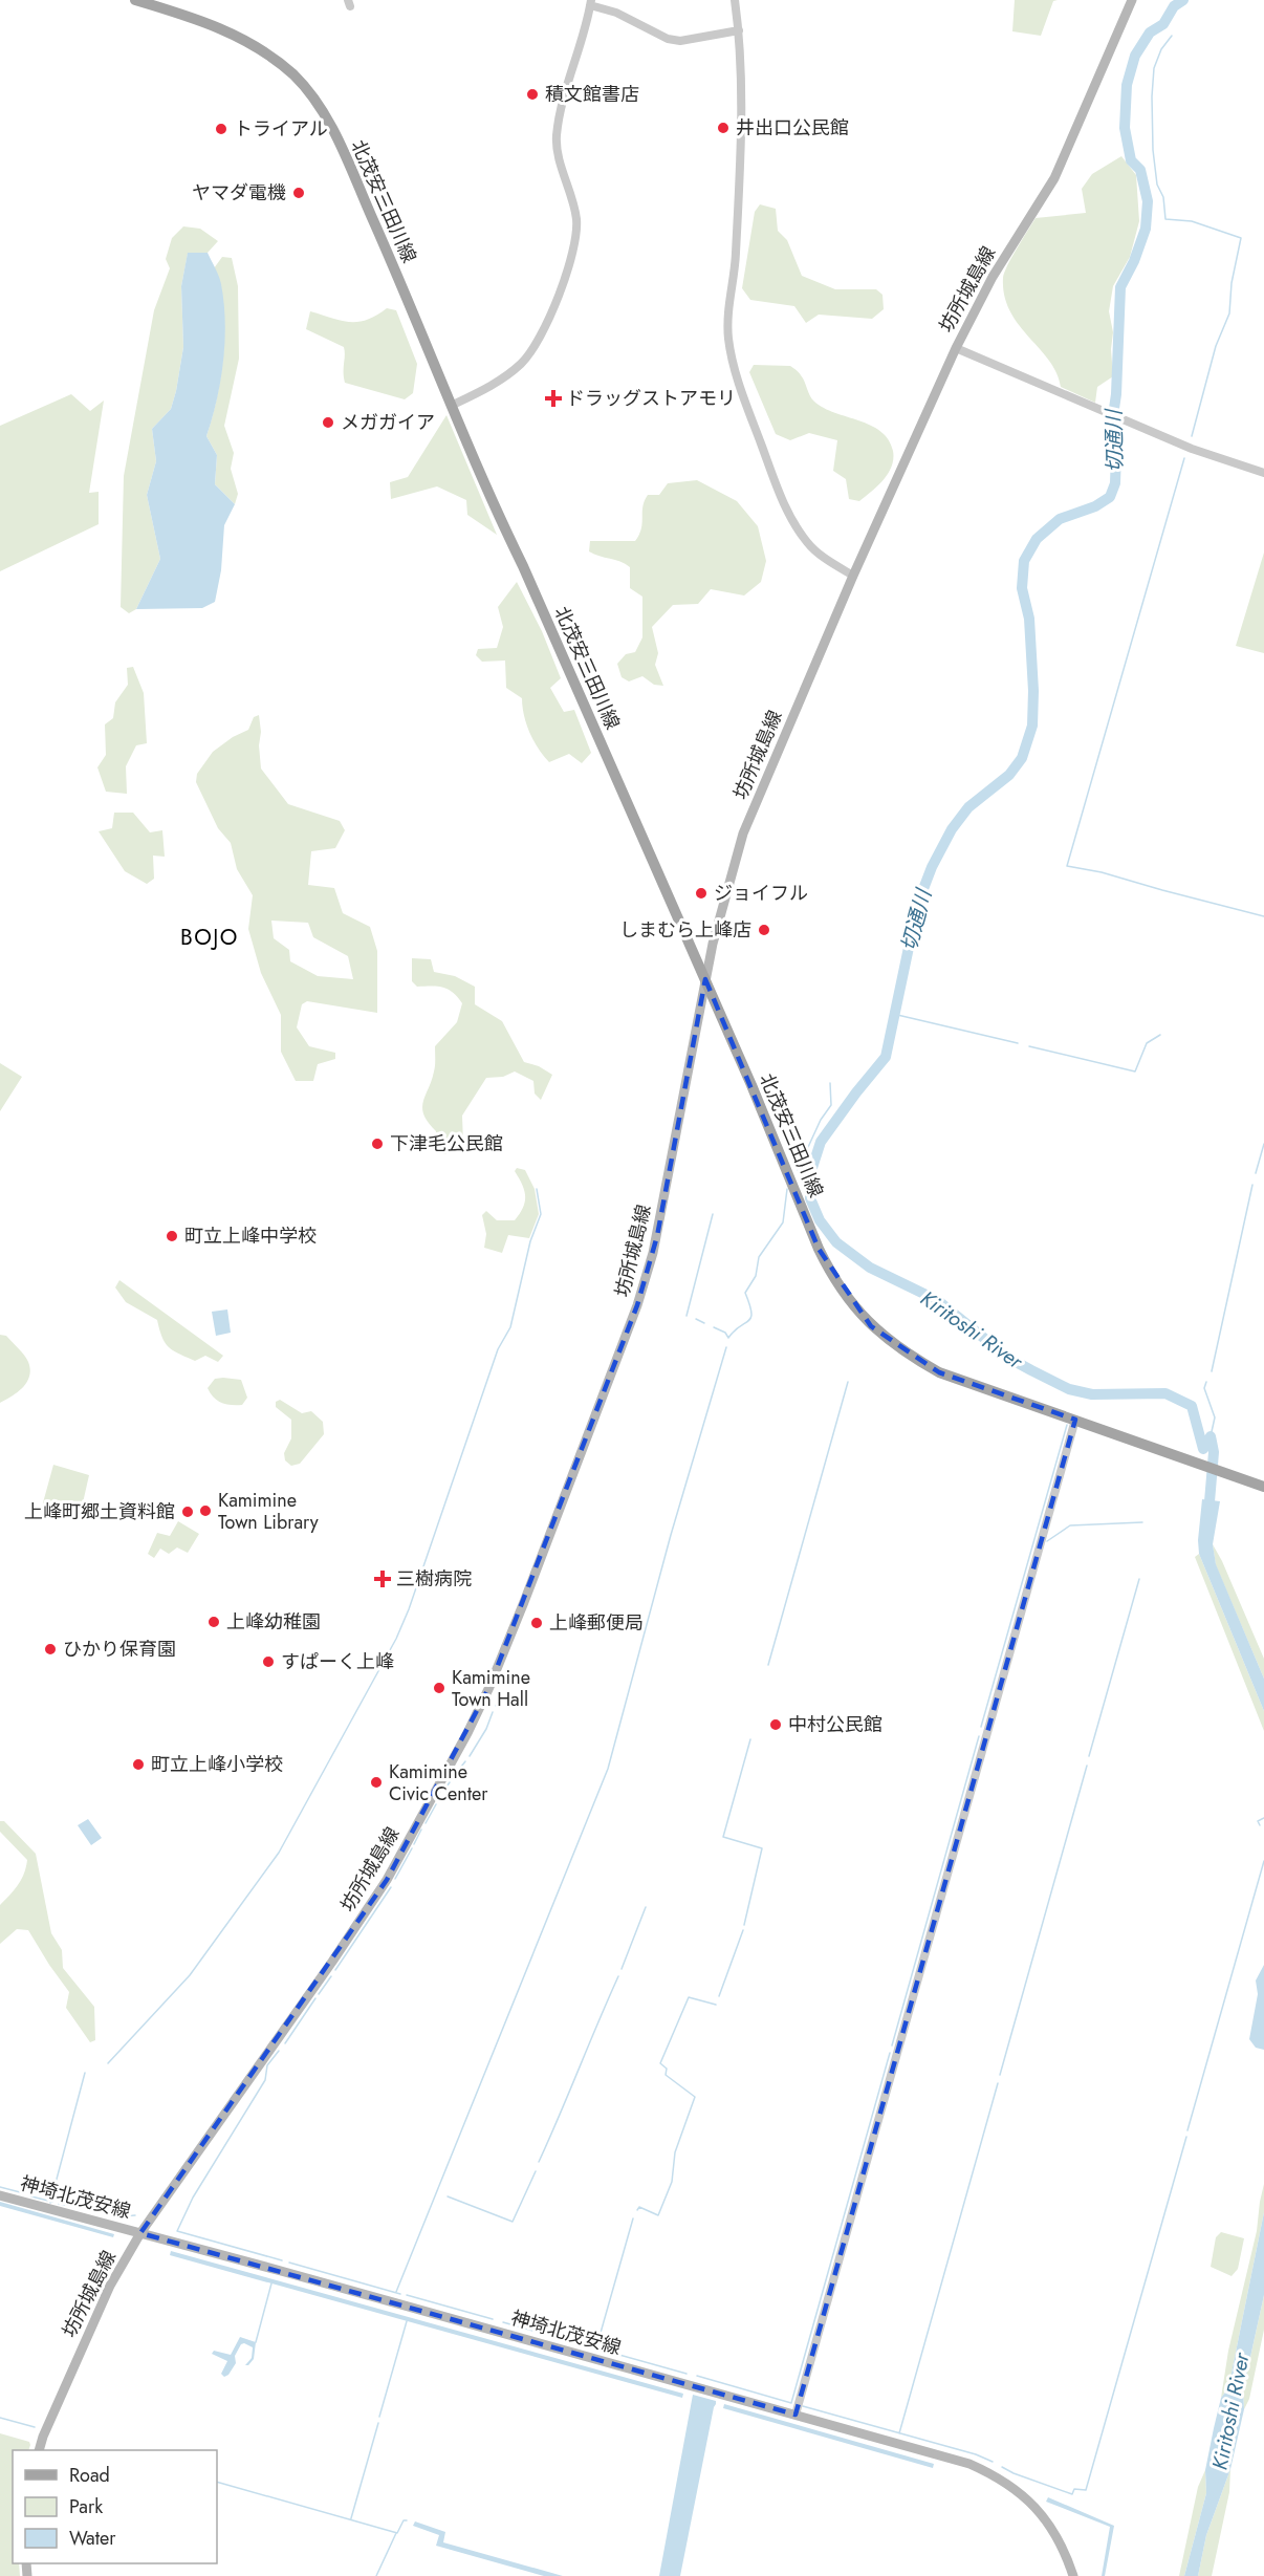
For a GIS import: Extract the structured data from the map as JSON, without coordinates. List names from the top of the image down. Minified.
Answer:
{"streets":{"main road":["北茂安三田川線","坊所城島線","神埼北茂安線"]},"crossings":[["北茂安三田川線","坊所城島線"],["坊所城島線","神埼北茂安線"]],"districts":["BOJO"],"water":["切通川","Kiritoshi River"],"places":{"other":["積文館書店","井出口公民館","トライアル","ヤマダ電機","メガガイア","ジョイフル","しまむら上峰店","下津毛公民館","町立上峰中学校","Kamimine Town Library","上峰町郷土資料館","上峰幼稚園","上峰郵便局","ひかり保育園","すぱーく上峰","Kamimine Town Hall","中村公民館","町立上峰小学校","Kamimine Civic Center"],"health":["ドラッグストアモリ","三樹病院"]},"legend":["Road","Park","Water"]}
